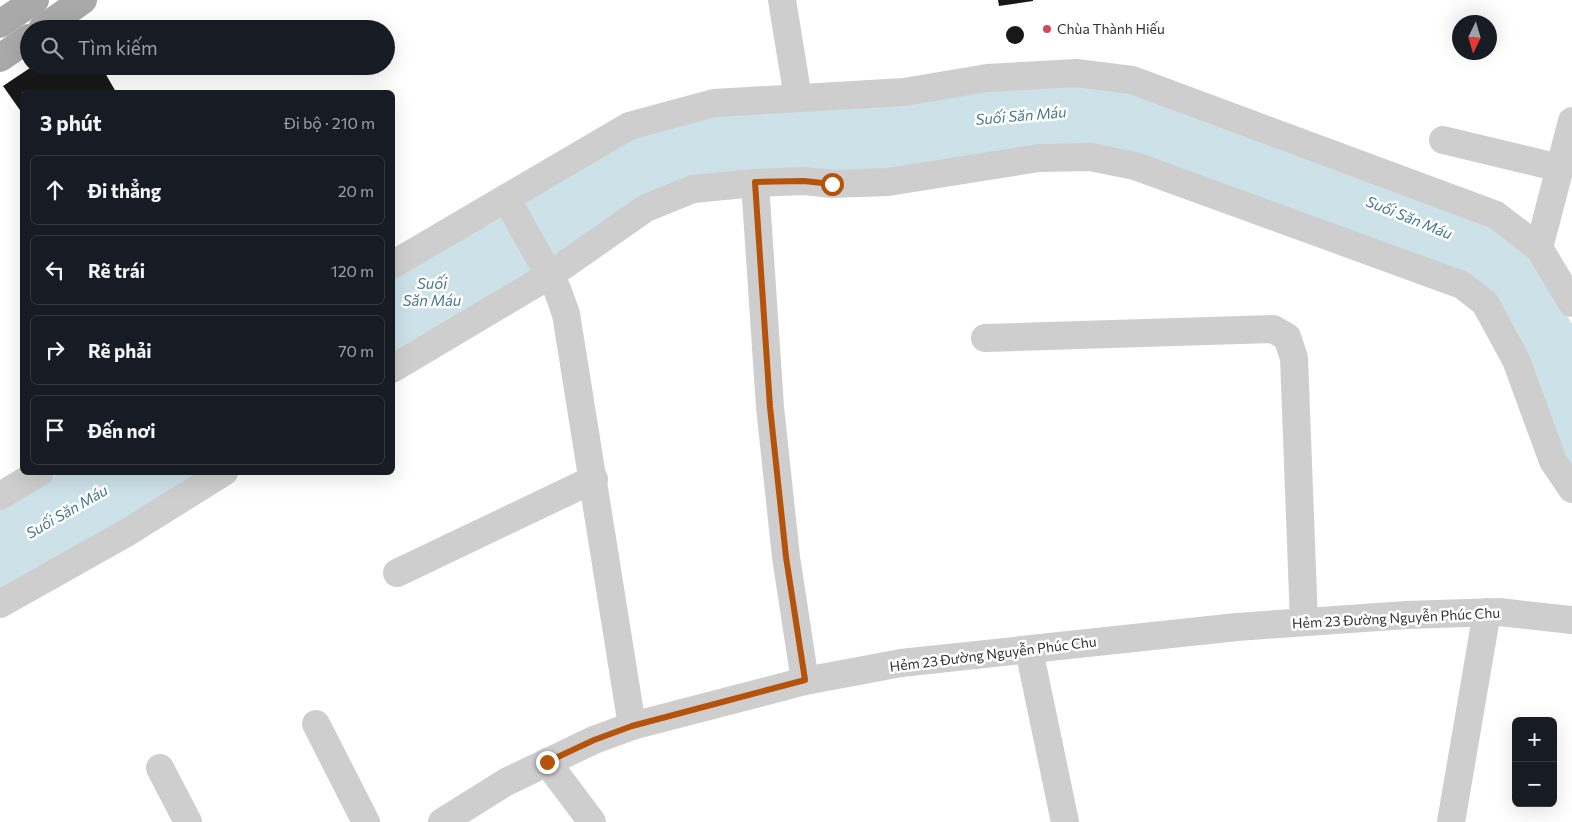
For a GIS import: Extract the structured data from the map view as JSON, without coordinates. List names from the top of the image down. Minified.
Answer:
{"streets":{"street":["Hẻm 23 Đường Nguyễn Phúc Chu"]},"water":["Suối Săn Máu"],"places":["Chùa Thành Hiếu"],"north":"bottom","page":{"search":"Tìm kiếm","heading":["3 phút","Đi bộ · 210 m"],"list":[["Đi thẳng","20 m"],["Rẽ trái","120 m"],["Rẽ phải","70 m"],"Đến nơi"],"map_buttons":["+","−"]}}
